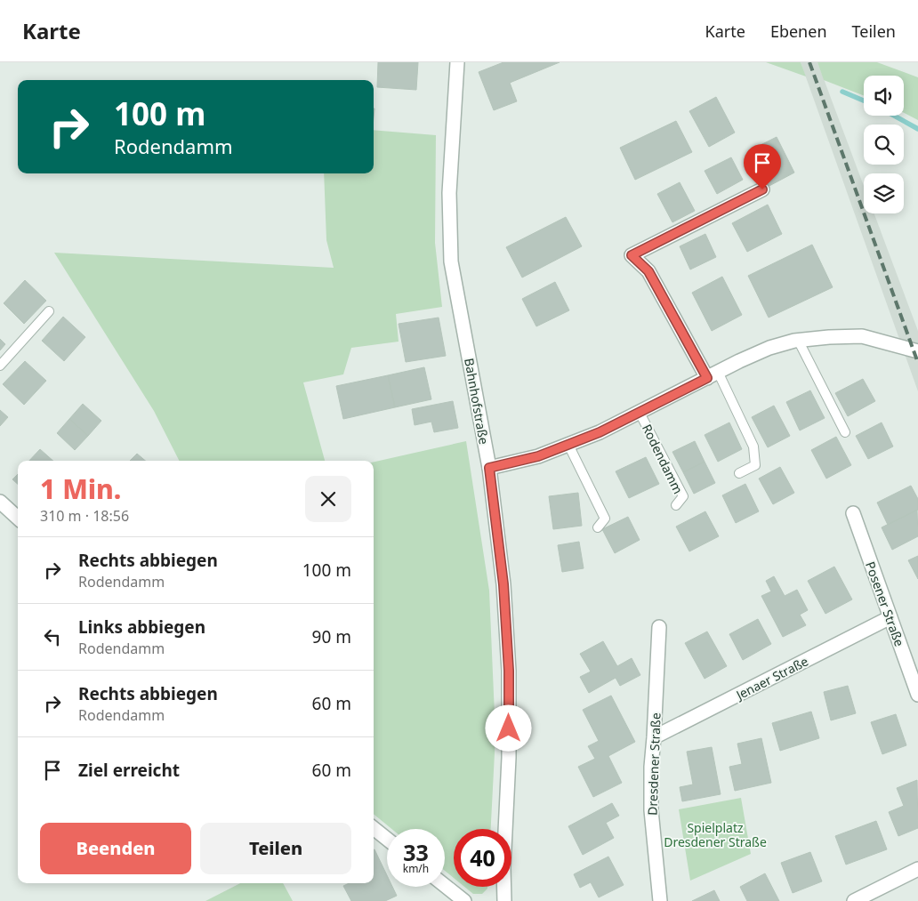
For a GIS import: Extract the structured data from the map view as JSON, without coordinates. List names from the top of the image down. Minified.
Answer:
{"streets":{"street":["Bahnhofstraße","Rodendamm","Posener Straße","Jenaer Straße","Dresdener Straße"]},"crossings":[["Bahnhofstraße","Rodendamm"],["Posener Straße","Jenaer Straße"],["Jenaer Straße","Dresdener Straße"]],"parks":["Spielplatz Dresdener Straße"],"page":{"header":"Karte","nav":["Karte","Ebenen","Teilen"],"turn":["100 m","Rodendamm"],"heading":["1 Min.","310 m · 18:56"],"list":[{"name":"Rechts abbiegen","note":"Rodendamm","value":"100 m"},{"name":"Links abbiegen","note":"Rodendamm","value":"90 m"},{"name":"Rechts abbiegen","note":"Rodendamm","value":"60 m"},{"name":"Ziel erreicht","value":"60 m"}],"buttons":["Beenden","Teilen"],"speed":"33 km/h","limit":"40"}}
